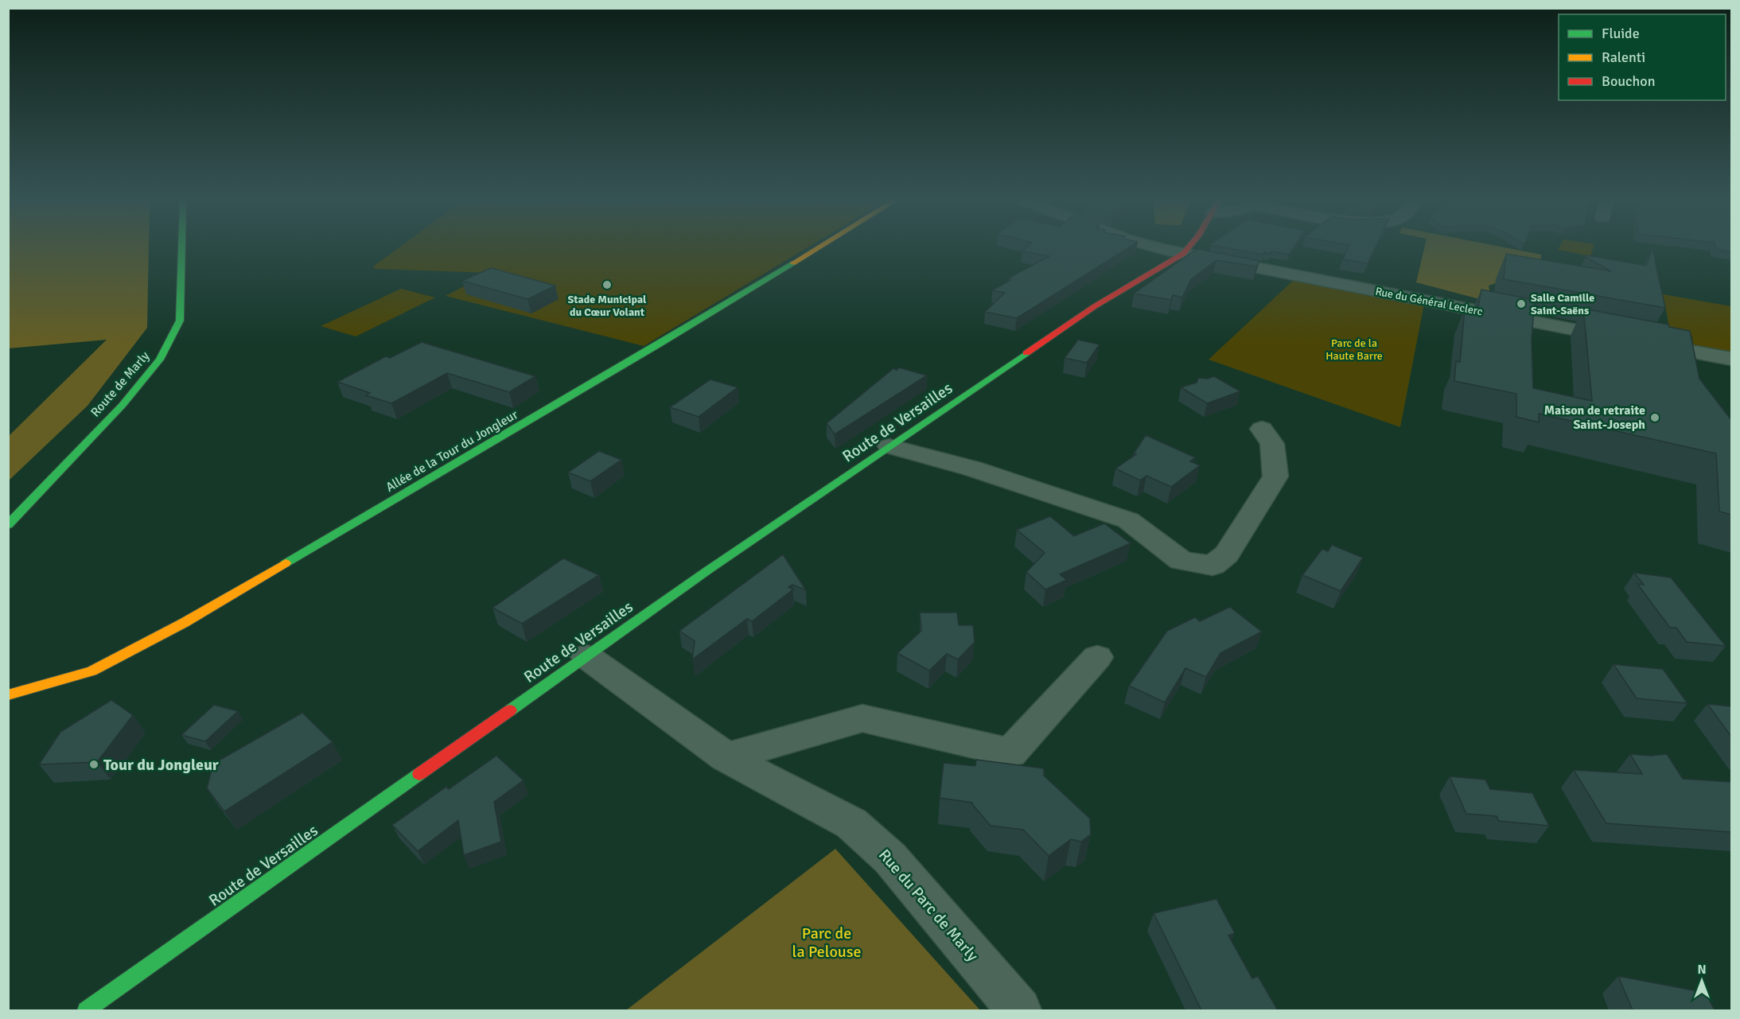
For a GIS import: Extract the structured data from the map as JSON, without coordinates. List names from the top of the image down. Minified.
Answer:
{"streets":{"main road":["Route de Marly","Route de Versailles","Allée de la Tour du Jongleur"],"street":["Rue du Général Leclerc","Rue du Parc de Marly"]},"crossings":[["Route de Versailles","Rue du Parc de Marly"]],"parks":["Parc de la Haute Barre","Parc de la Pelouse"],"places":["Stade Municipal du Cœur Volant","Salle Camille Saint-Saëns","Maison de retraite Saint-Joseph","Tour du Jongleur"],"legend":["Fluide","Ralenti","Bouchon"],"north":"top"}
